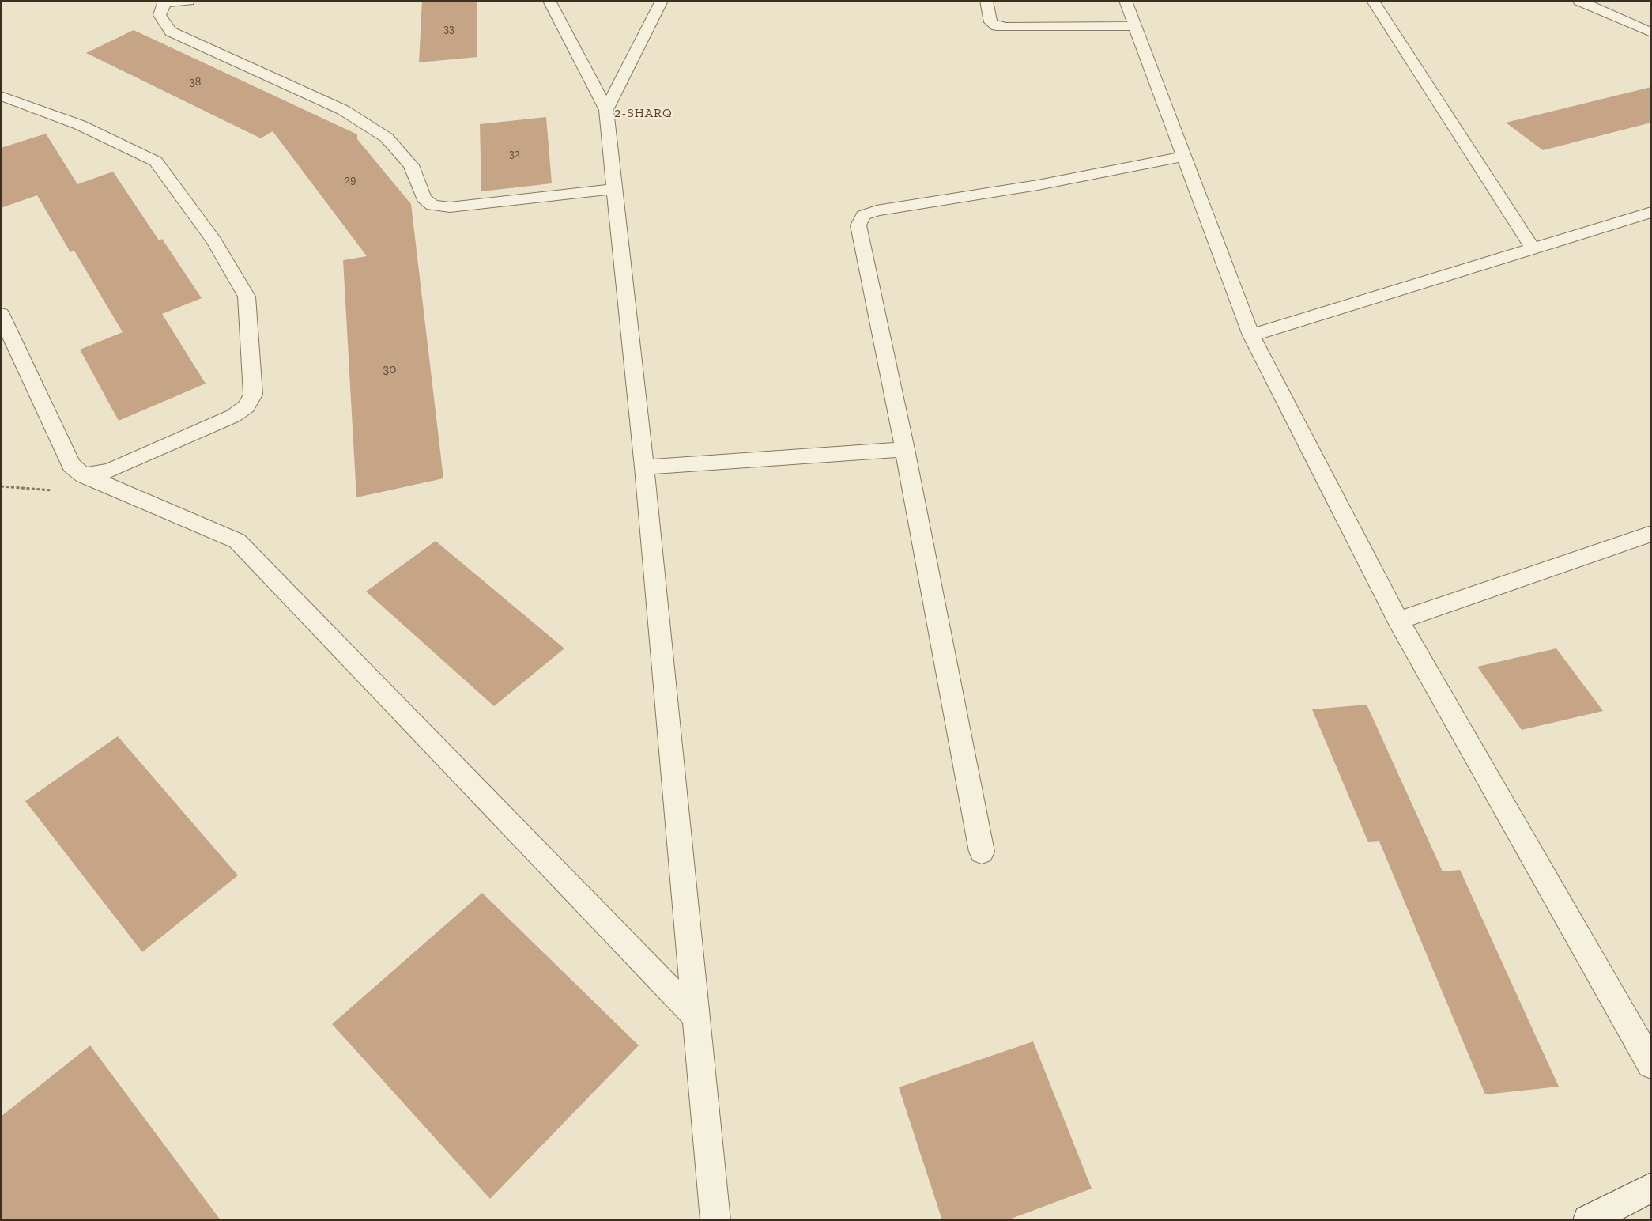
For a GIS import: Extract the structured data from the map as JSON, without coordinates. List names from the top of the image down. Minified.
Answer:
{"districts":["2-SHARQ"],"house_numbers":["33","38","32","29","30"]}
